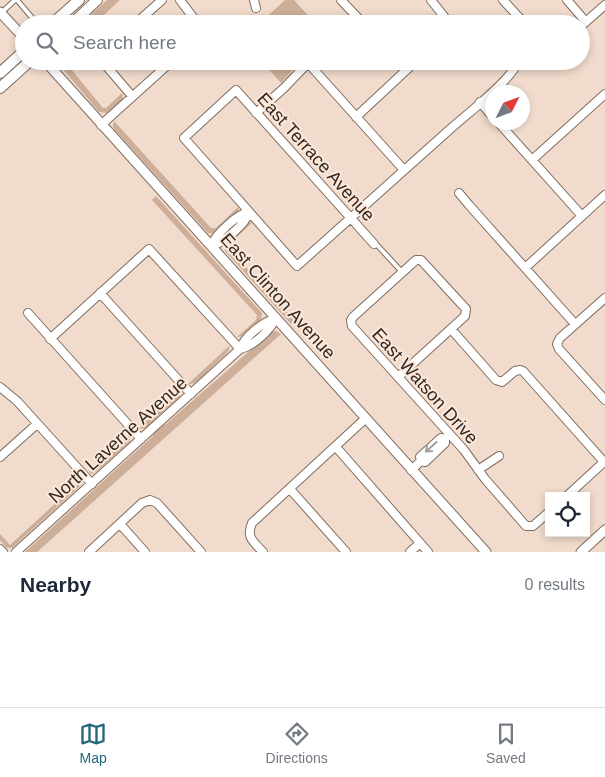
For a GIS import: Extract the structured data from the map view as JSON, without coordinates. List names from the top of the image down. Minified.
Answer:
{"streets":{"street":["East Terrace Avenue","East Clinton Avenue","East Watson Drive","North Laverne Avenue"]},"crossings":[["East Clinton Avenue","North Laverne Avenue"]],"north":"top right","page":{"search":"Search here","heading":["Nearby","0 results"],"nav":["Map","Directions","Saved"]}}
